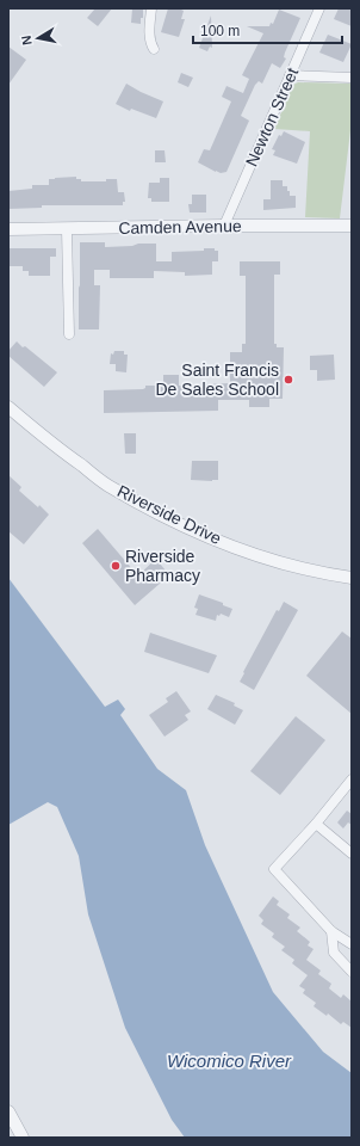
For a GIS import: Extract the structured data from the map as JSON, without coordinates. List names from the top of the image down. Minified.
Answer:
{"streets":{"street":["Newton Street","Camden Avenue","Riverside Drive"]},"crossings":[["Newton Street","Camden Avenue"]],"water":["Wicomico River"],"places":["Saint Francis De Sales School","Riverside Pharmacy"],"scale_bar":"100 m","north":"left"}
